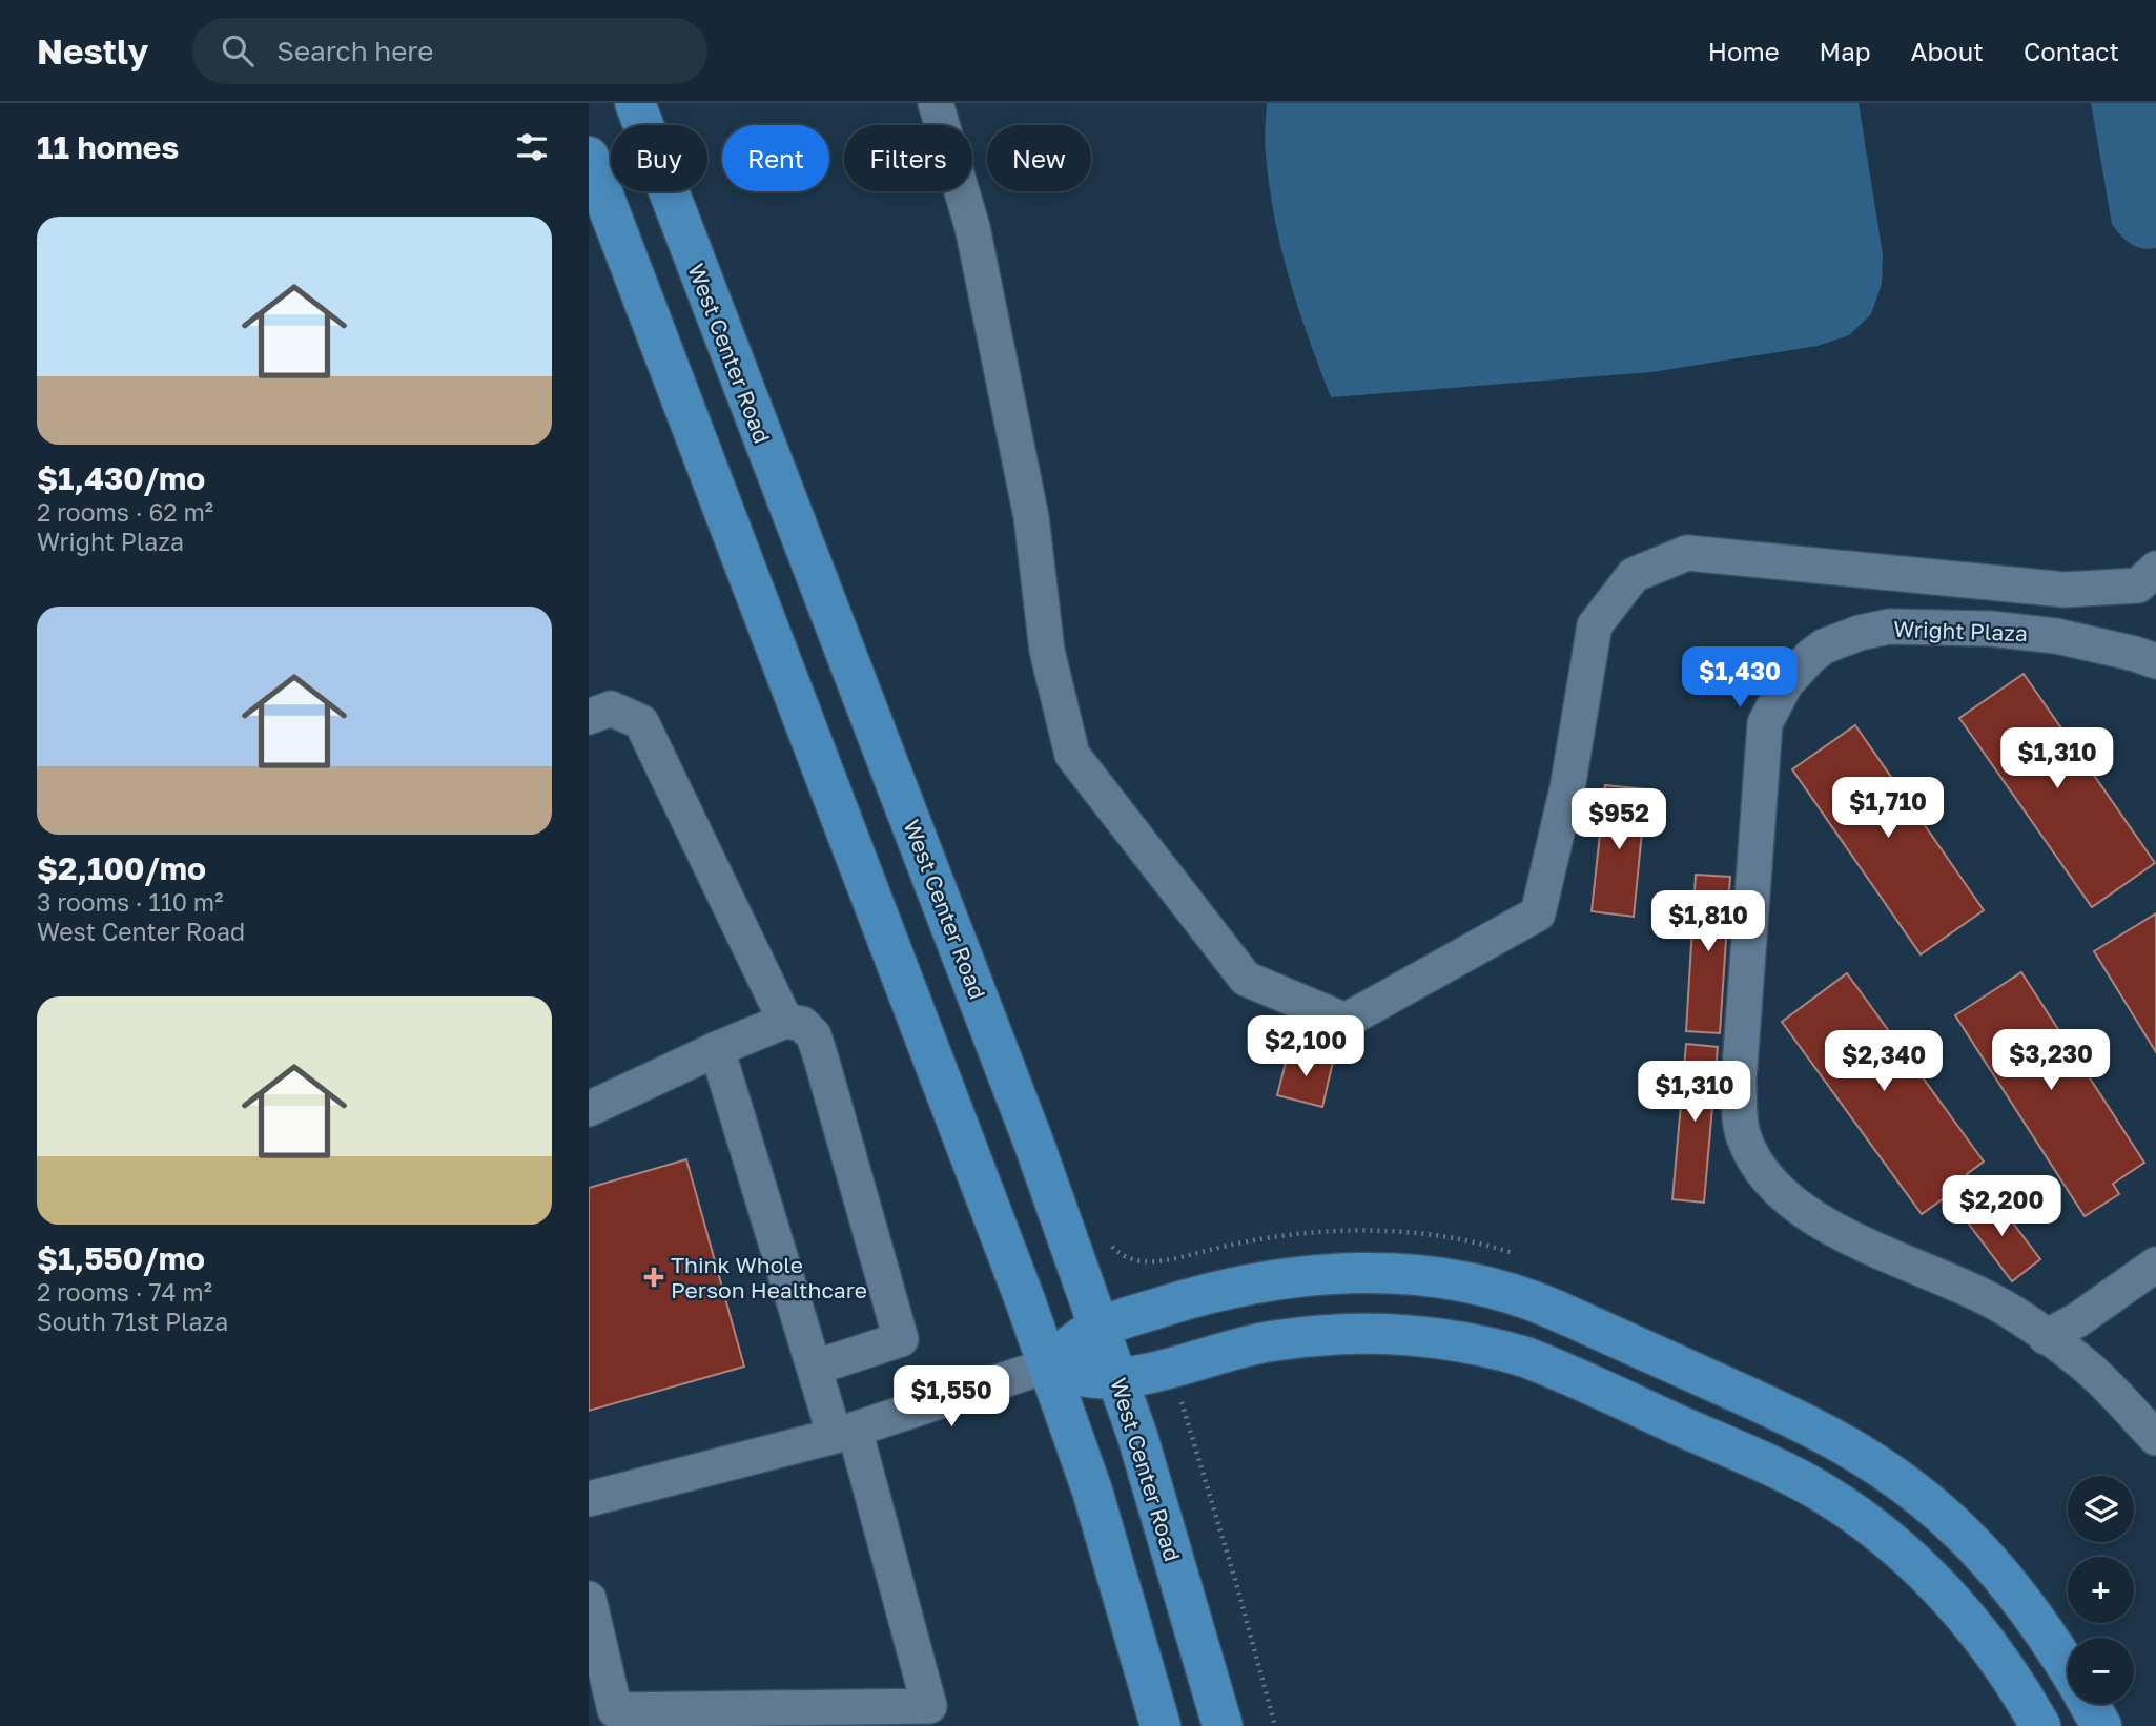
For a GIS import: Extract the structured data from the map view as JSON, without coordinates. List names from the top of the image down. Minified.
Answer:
{"streets":{"main road":["West Center Road"],"street":["Wright Plaza"]},"places":{"health":["Think Whole Person Healthcare"]},"page":{"header":"Nestly","search":"Search here","nav":["Home","Map","About","Contact"],"heading":"11 homes","chip":["Buy","Rent","Filters","New"],"list":[{"name":"$1,430/mo","note":"2 rooms · 62 m² · Wright Plaza"},{"name":"$2,100/mo","note":"3 rooms · 110 m² · West Center Road"},{"name":"$1,550/mo","note":"2 rooms · 74 m² · South 71st Plaza"}],"price":["$1,430","$1,310","$1,710","$952","$1,810","$2,100","$3,230","$2,340","$1,310","$2,200","$1,550"],"map_buttons":["+","−"]}}
